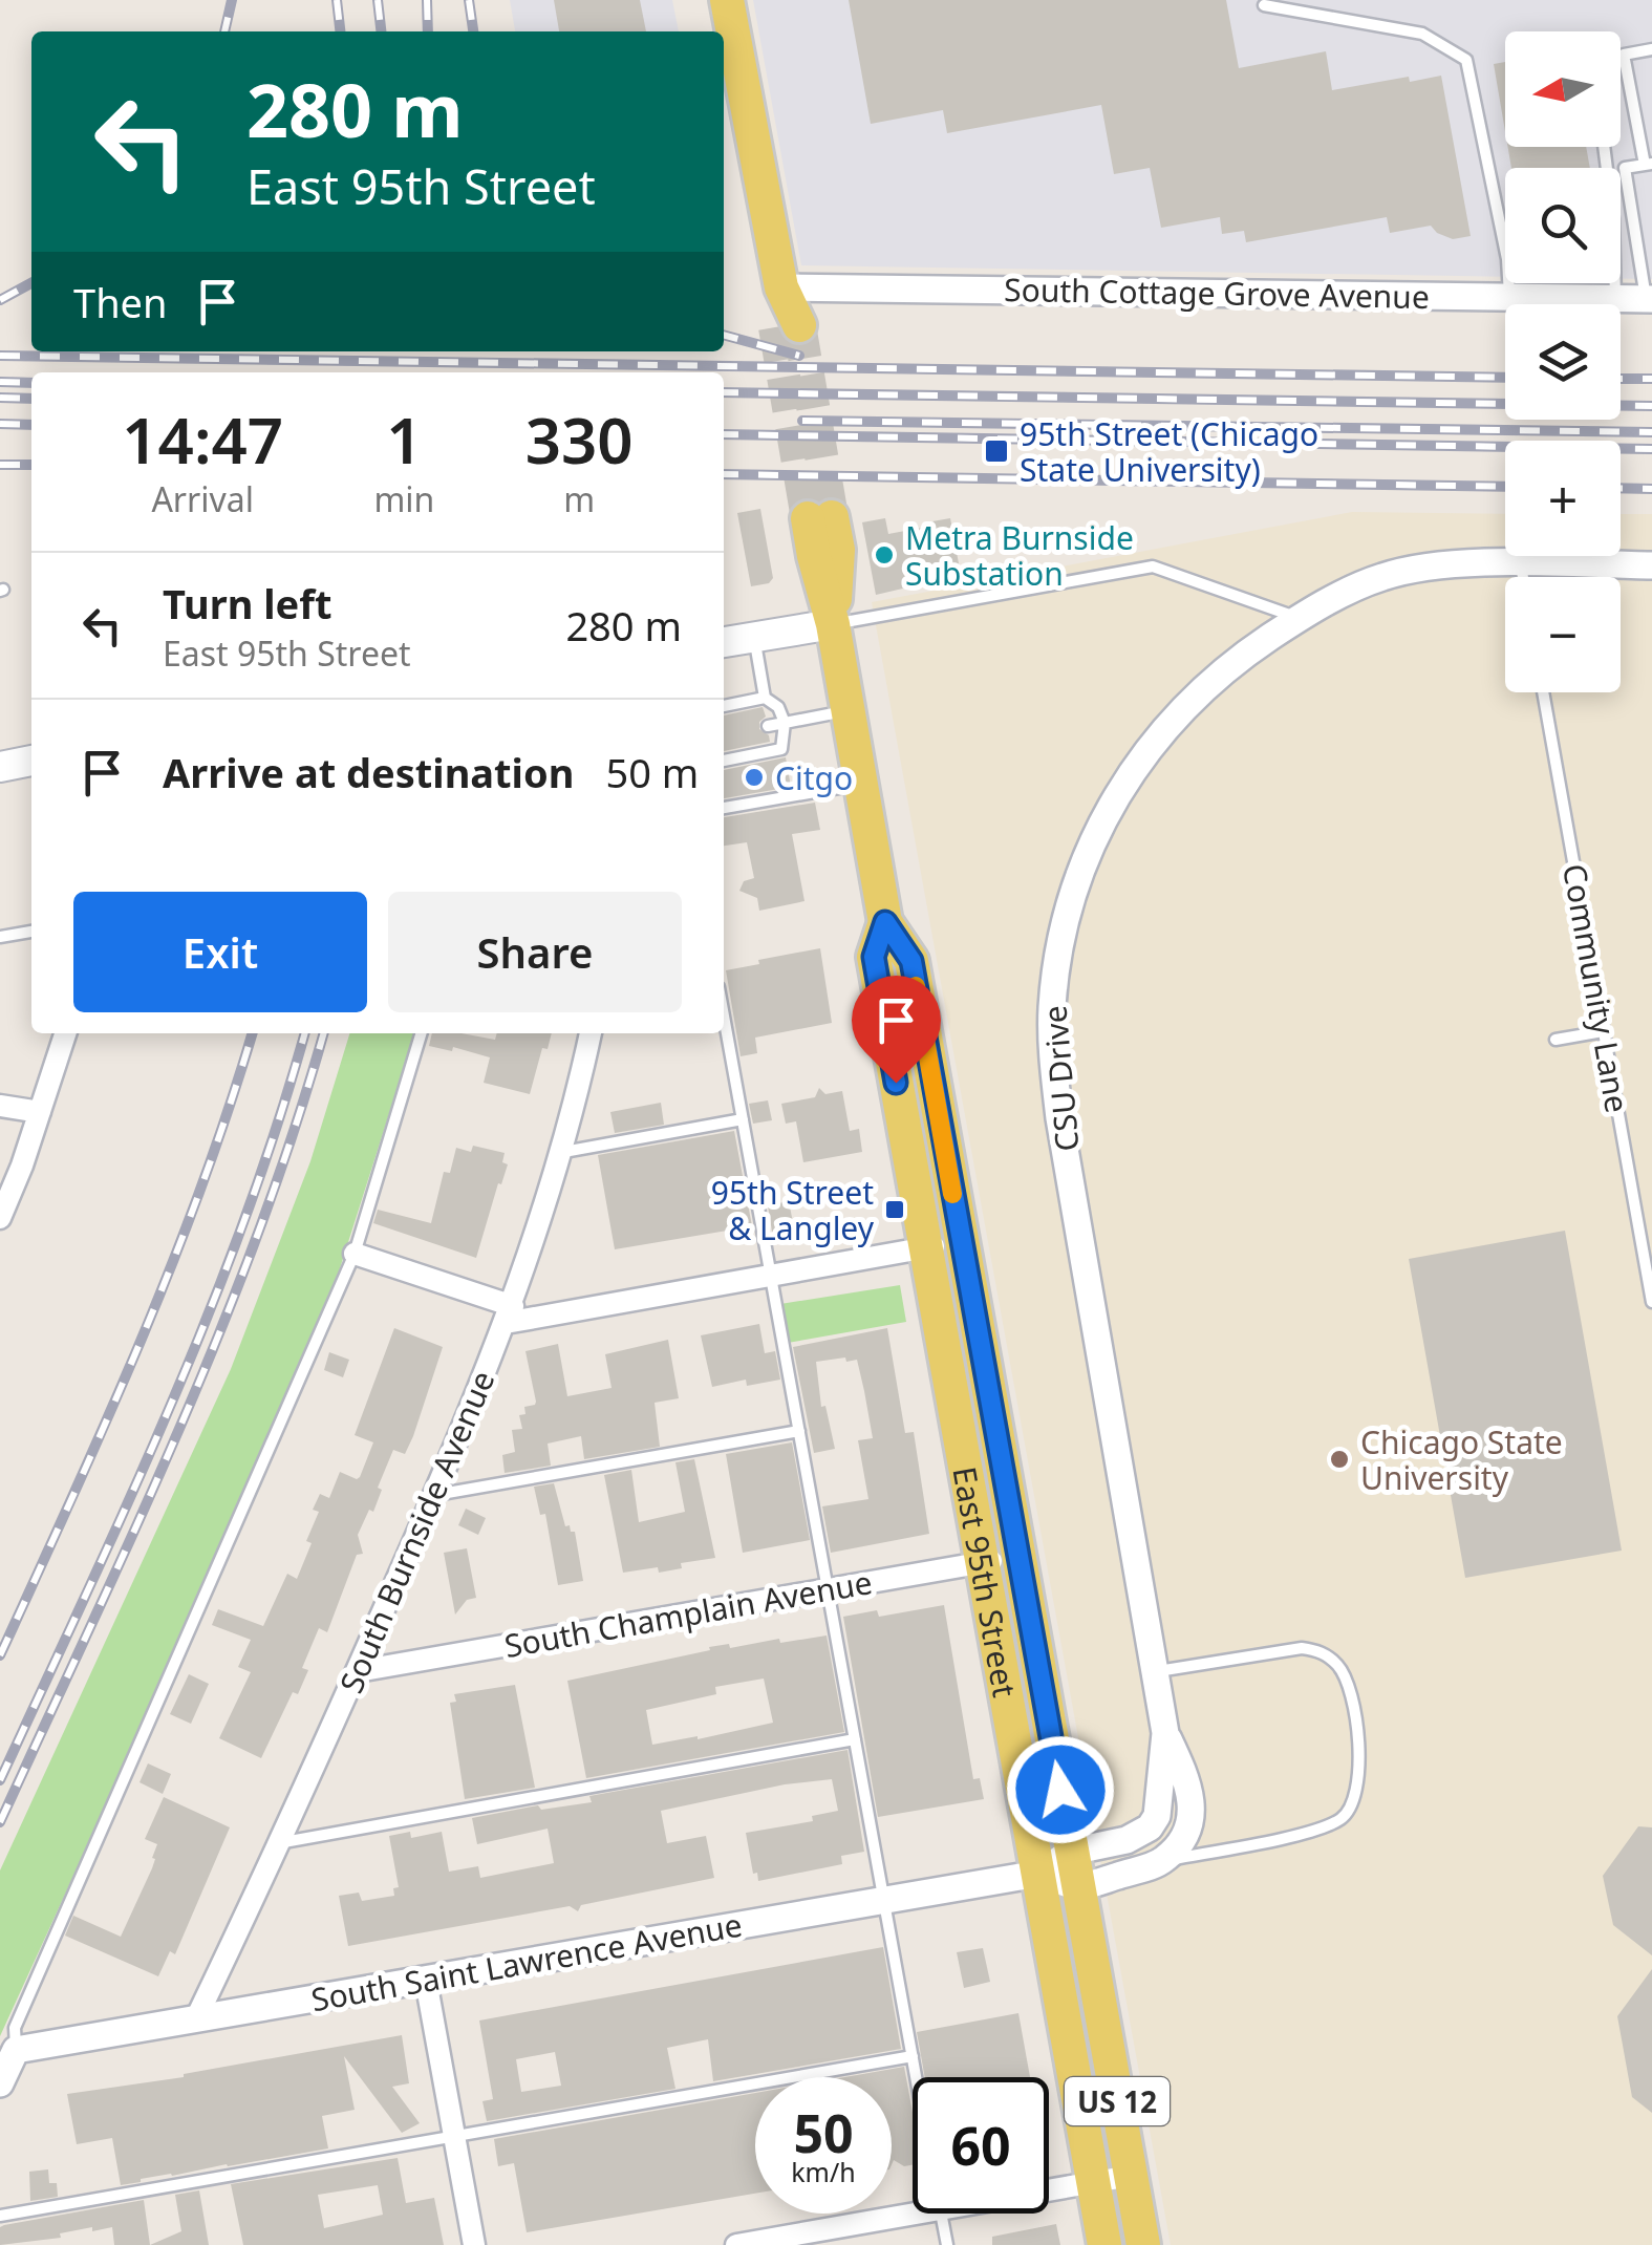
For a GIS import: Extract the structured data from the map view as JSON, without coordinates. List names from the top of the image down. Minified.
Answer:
{"streets":{"main road":["East 95th Street","US 12"],"street":["South Cottage Grove Avenue","CSU Drive","South Burnside Avenue","South Champlain Avenue","South Saint Lawrence Avenue"],"lane":["Community Lane"]},"crossings":[["South Burnside Avenue","South Champlain Avenue"],["South Burnside Avenue","South Saint Lawrence Avenue"],["East 95th Street","South Champlain Avenue"],["East 95th Street","South Saint Lawrence Avenue"]],"places":{"transit":["95th Street (Chicago State University)","95th Street & Langley"],"other":["Metra Burnside Substation","Citgo","Chicago State University"]},"north":"left","page":{"map_buttons":["+","−"],"turn":["280 m","East 95th Street"],"then":"Then","eta":["14:47","Arrival","1","min","330","m"],"list":[{"name":"Turn left","note":"East 95th Street","value":"280 m"},{"name":"Arrive at destination","value":"50 m"}],"buttons":["Exit","Share"],"speed":"50 km/h","limit":"60"}}
